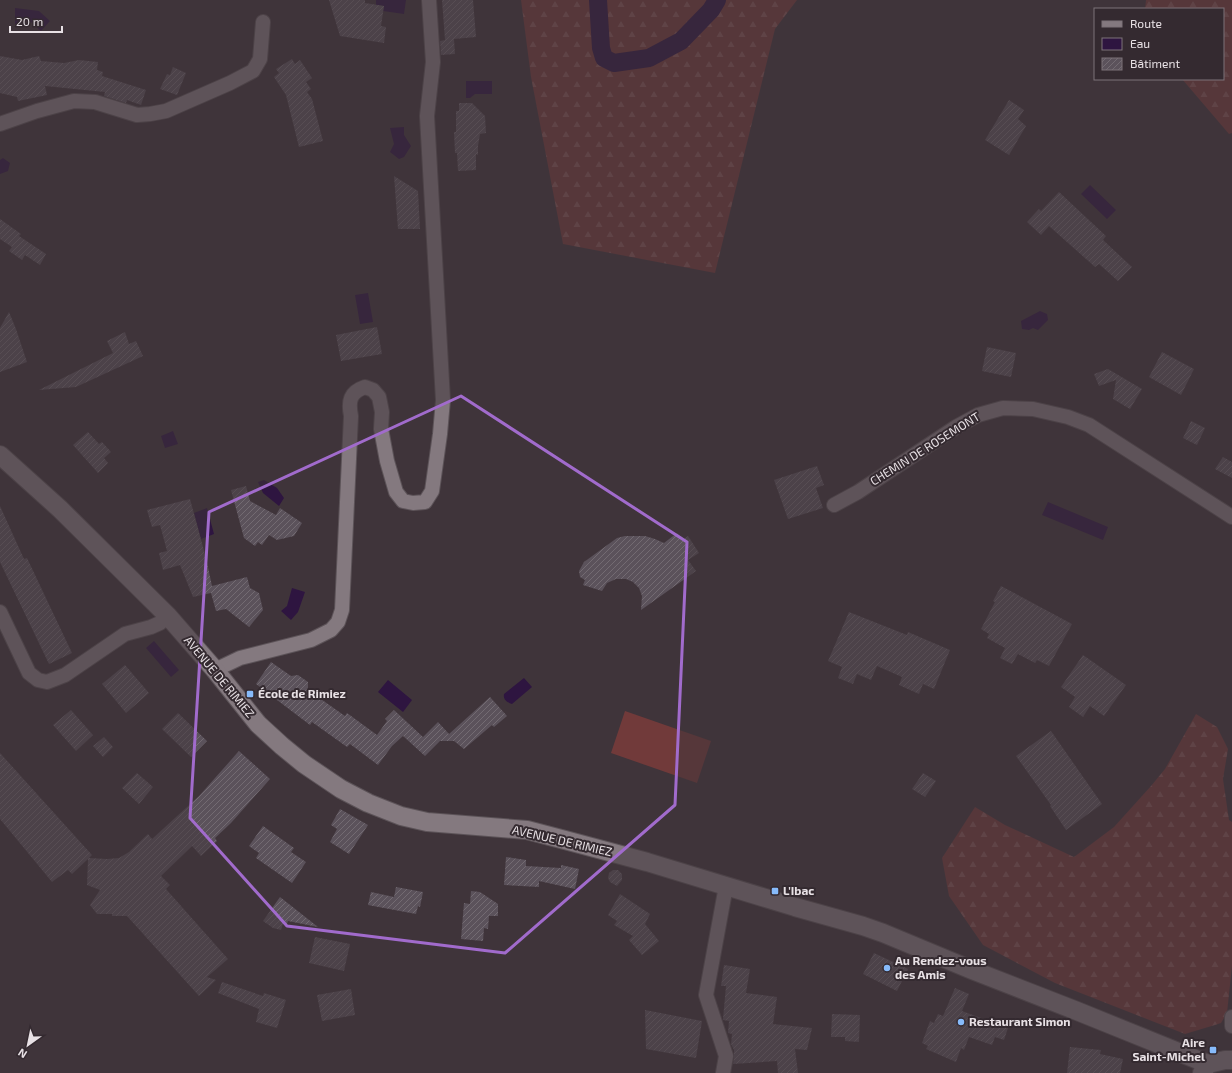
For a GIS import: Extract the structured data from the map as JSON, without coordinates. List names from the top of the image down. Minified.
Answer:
{"streets":{"street":["CHEMIN DE ROSEMONT","AVENUE DE RIMIEZ"]},"places":{"transit":["École de Rimiez","L'Ibac","Aire Saint-Michel"],"other":["Au Rendez-vous des Amis","Restaurant Simon"]},"legend":["Route","Eau","Bâtiment"],"scale_bar":"20 m","north":"bottom left"}
